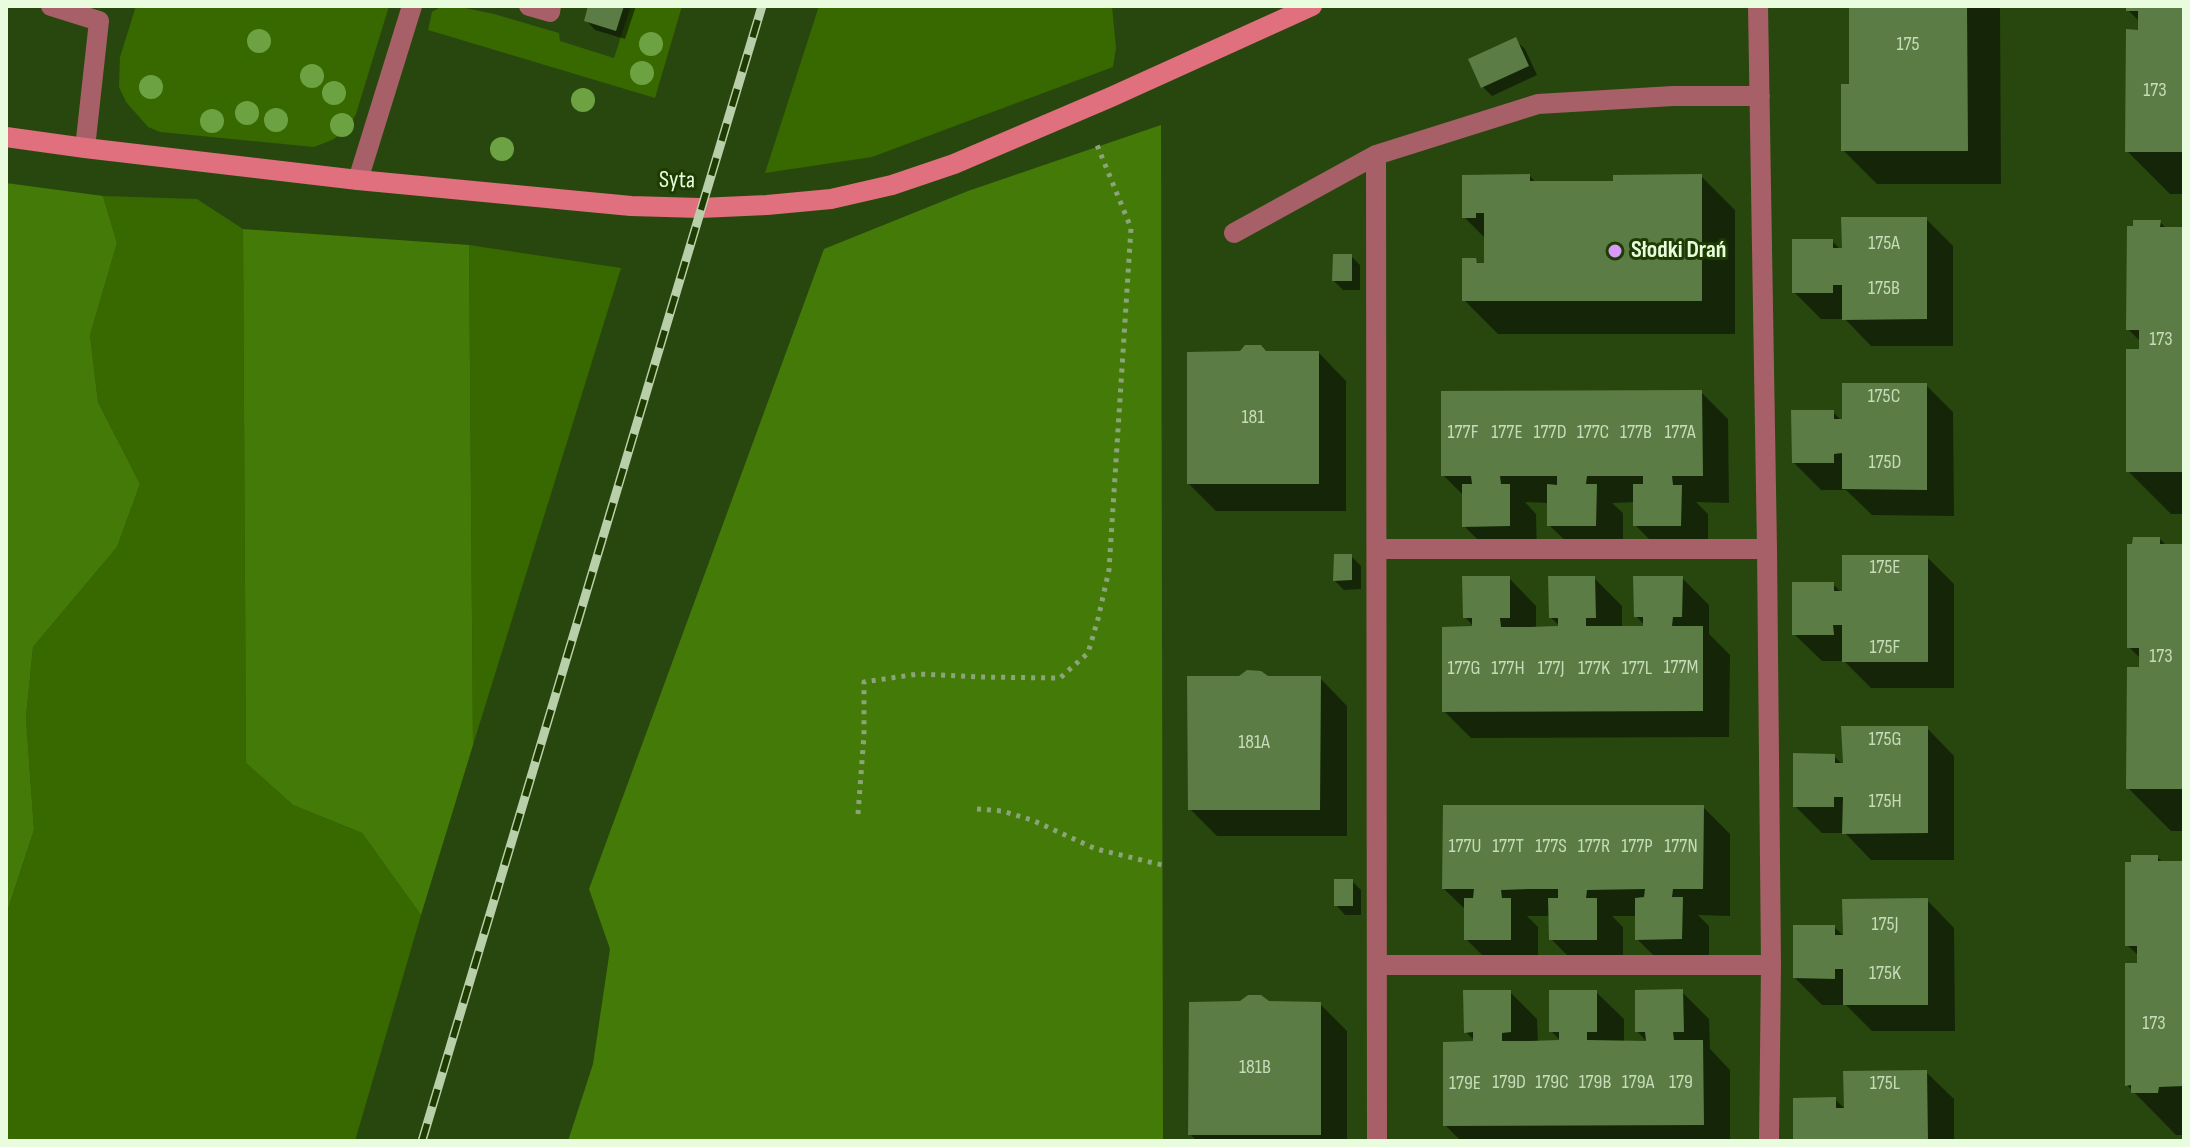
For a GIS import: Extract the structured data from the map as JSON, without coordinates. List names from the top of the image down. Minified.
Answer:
{"streets":{"street":["Syta"]},"places":["Słodki Drań"],"house_numbers":["175","173","175A","175B","173","175C","181","177F","177E","177D","177C","177B","177A","175D","175E","175F","173","177M","177G","177H","177J","177K","177L","175G","181A","175H","177U","177T","177S","177R","177P","177N","175J","175K","173","181B","179D","179C","179B","179A","179","179E","175L"]}
